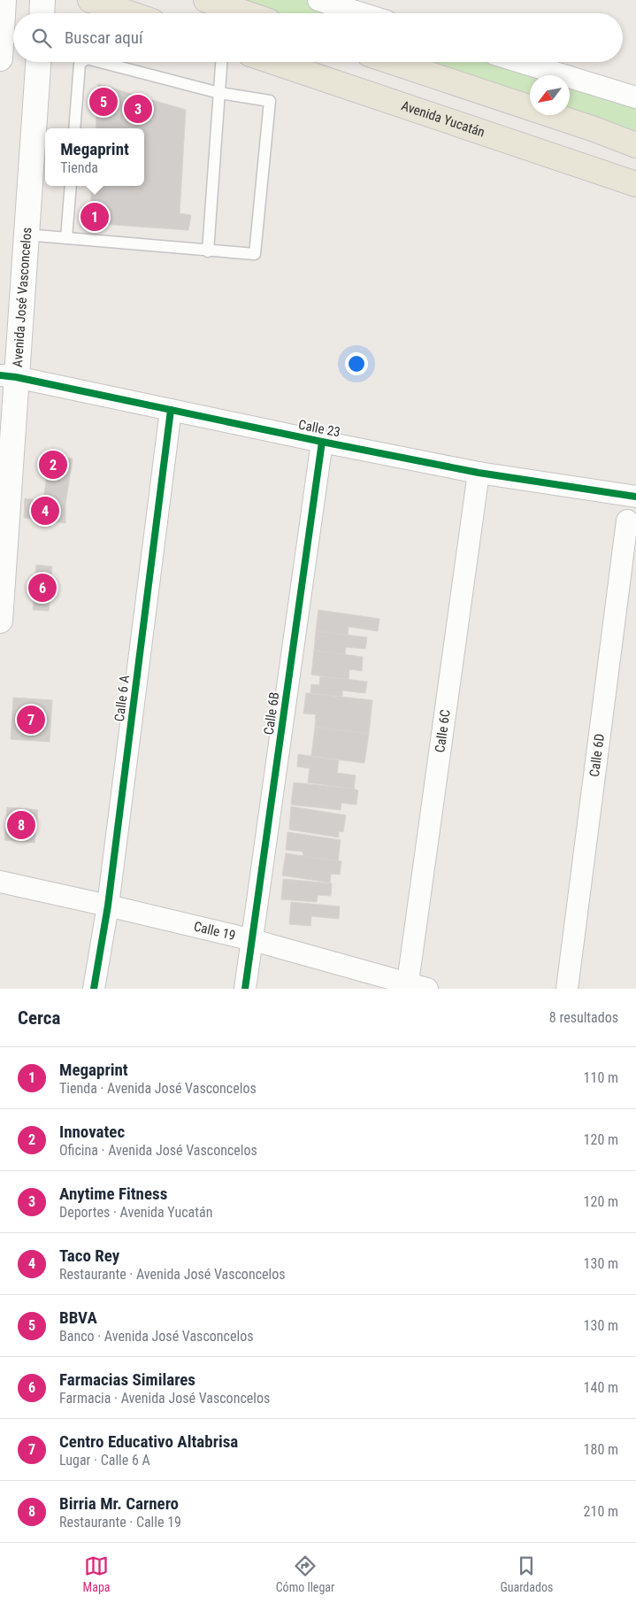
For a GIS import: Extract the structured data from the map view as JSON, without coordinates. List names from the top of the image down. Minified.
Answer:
{"streets":{"main road":["Avenida Yucatán","Avenida José Vasconcelos"],"street":["Calle 23","Calle 6 A","Calle 6B","Calle 6C","Calle 6D","Calle 19"]},"crossings":[["Avenida José Vasconcelos","Calle 23"],["Calle 23","Calle 6 A"],["Calle 23","Calle 6B"],["Calle 23","Calle 6C"],["Calle 6 A","Calle 19"],["Calle 6B","Calle 19"],["Calle 6C","Calle 19"]],"north":"bottom left","page":{"search":"Buscar aquí","pins":["5","3","1","2","4","6","7","8"],"popup":["Megaprint","Tienda"],"heading":["Cerca","8 resultados"],"list":[{"mark":"1","name":"Megaprint","note":"Tienda · Avenida José Vasconcelos","value":"110 m"},{"mark":"2","name":"Innovatec","note":"Oficina · Avenida José Vasconcelos","value":"120 m"},{"mark":"3","name":"Anytime Fitness","note":"Deportes · Avenida Yucatán","value":"120 m"},{"mark":"4","name":"Taco Rey","note":"Restaurante · Avenida José Vasconcelos","value":"130 m"},{"mark":"5","name":"BBVA","note":"Banco · Avenida José Vasconcelos","value":"130 m"},{"mark":"6","name":"Farmacias Similares","note":"Farmacia · Avenida José Vasconcelos","value":"140 m"},{"mark":"7","name":"Centro Educativo Altabrisa","note":"Lugar · Calle 6 A","value":"180 m"},{"mark":"8","name":"Birria Mr. Carnero","note":"Restaurante · Calle 19","value":"210 m"}],"nav":["Mapa","Cómo llegar","Guardados"]}}
